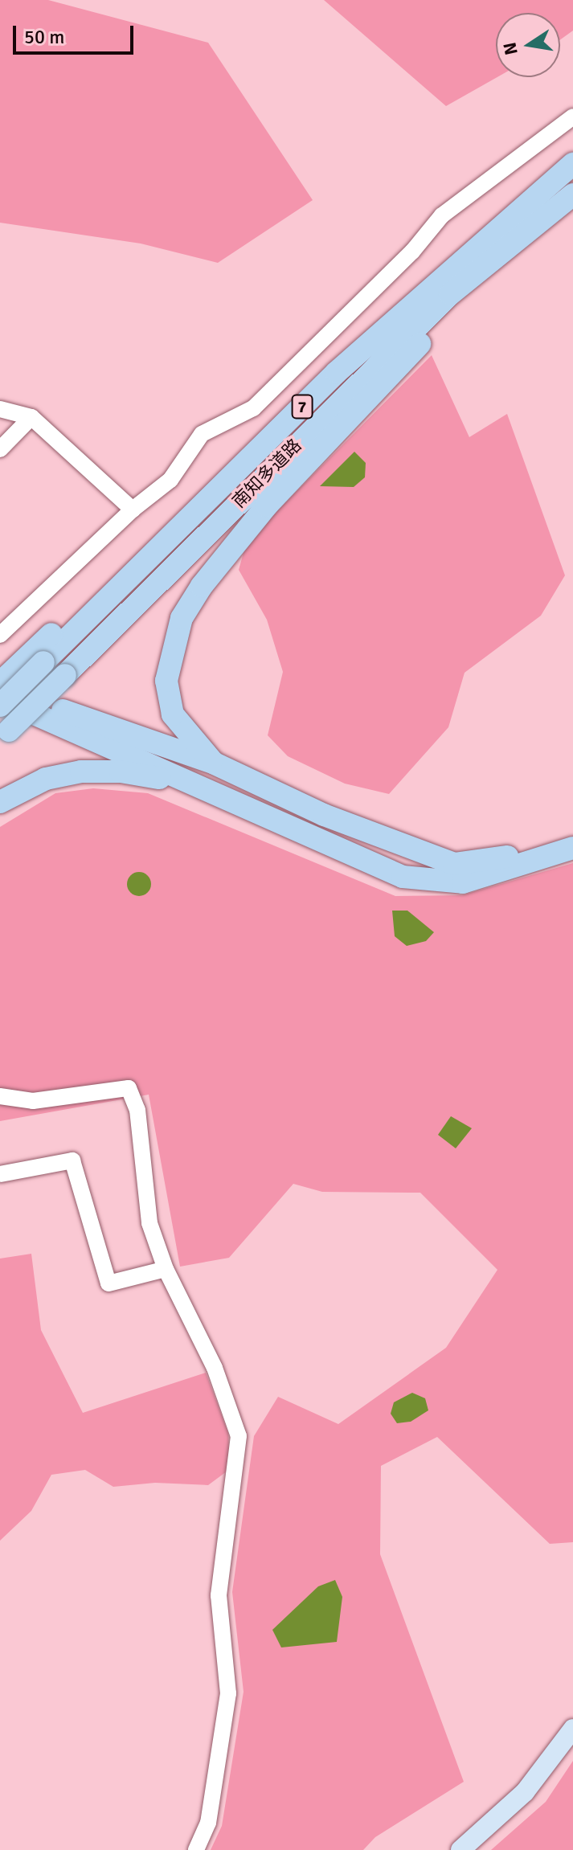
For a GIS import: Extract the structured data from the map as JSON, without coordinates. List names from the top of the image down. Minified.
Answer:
{"streets":{"highway":["7","南知多道路"]},"scale_bar":"50 m","north":"left"}
